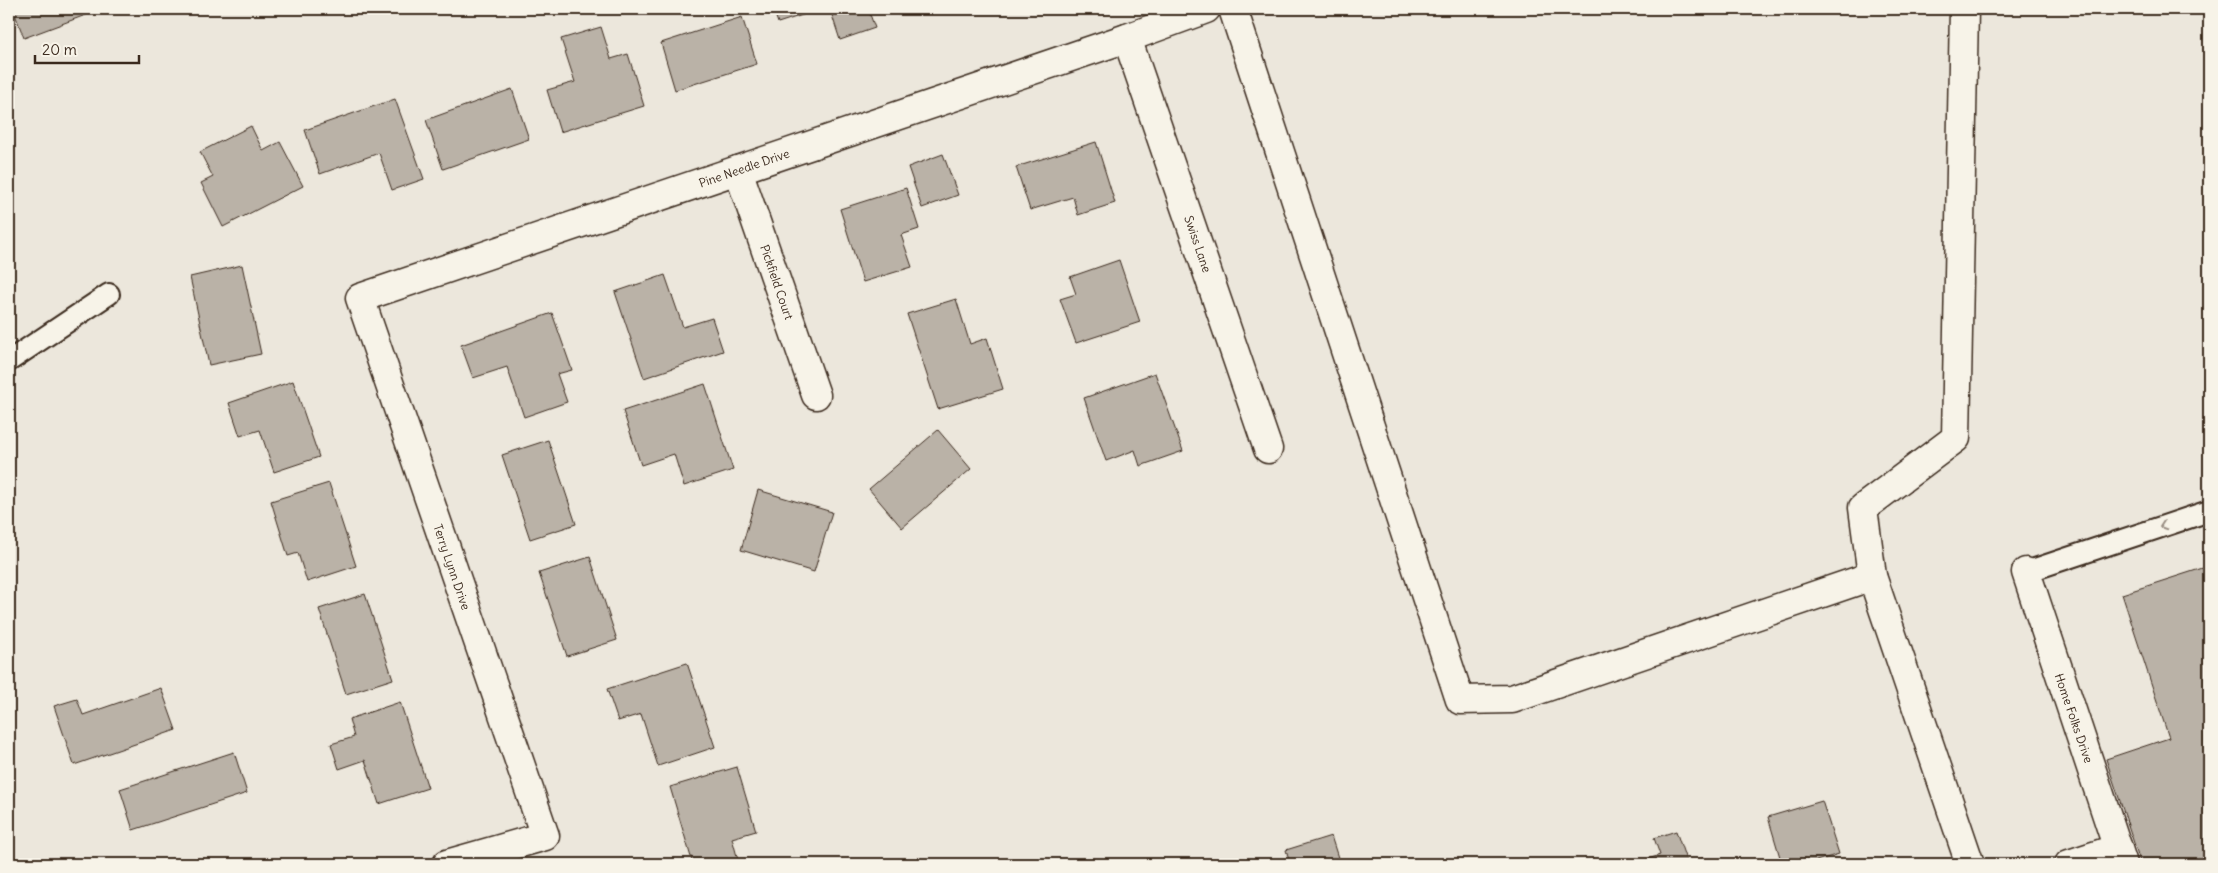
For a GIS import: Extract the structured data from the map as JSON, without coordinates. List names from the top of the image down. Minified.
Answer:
{"streets":{"street":["Pine Needle Drive","Swiss Lane","Pickfield Court","Terry Lynn Drive","Home Folks Drive"]},"crossings":[["Pine Needle Drive","Swiss Lane"],["Pine Needle Drive","Pickfield Court"],["Pine Needle Drive","Terry Lynn Drive"]],"scale_bar":"20 m"}
